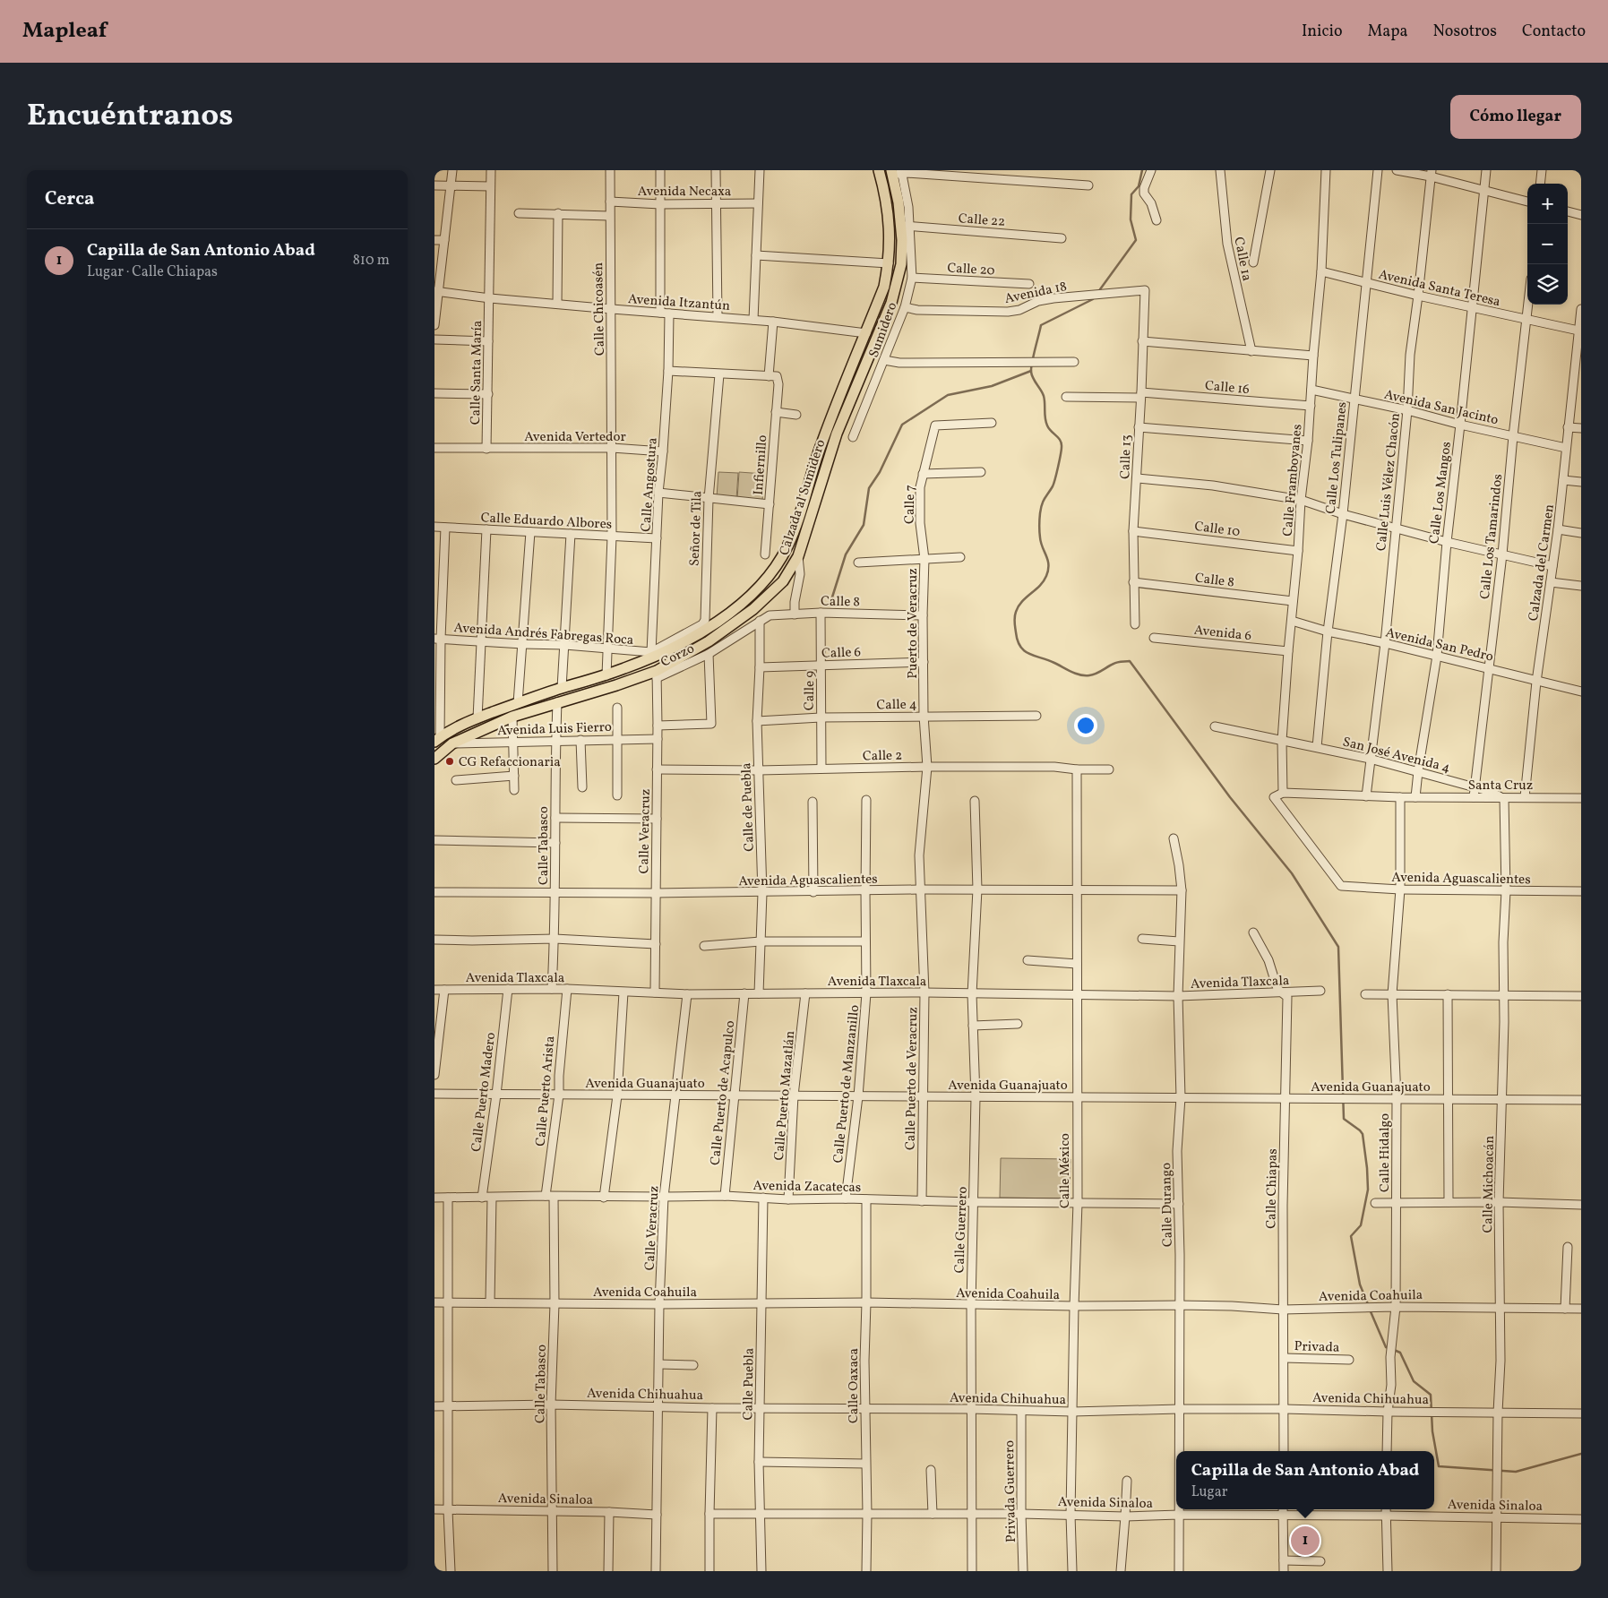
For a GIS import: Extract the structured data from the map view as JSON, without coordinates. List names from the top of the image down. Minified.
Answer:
{"streets":{"main road":["Calzada al Sumidero"],"street":["Avenida Necaxa","Calle 22","Calle 1a","Calle 20","Avenida Santa Teresa","Avenida 18","Avenida Itzantún","Calle Chicoasén","Sumidero","Calle Santa María","Calle 16","Avenida San Jacinto","Avenida Vertedor","Calle 13","Calle Los Tulipanes","Infiernillo","Calle Framboyanes","Calle Luis Vélez Chacón","Calle Angostura","Calle Los Mangos","Calle 7","Calle Eduardo Albores","Señor de Tila","Calle 10","Calle Los Tamarindos","Calzada del Carmen","Calle 8","Puerto de Veracruz","Avenida 6","Avenida Andrés Fabregas Roca","Avenida San Pedro","Calle 6","Corzo","Calle 9","Calle 4","Avenida Luis Fierro","San José Avenida 4","Calle 2","Santa Cruz","Calle de Puebla","Calle Veracruz","Calle Tabasco","Avenida Aguascalientes","Avenida Tlaxcala","Calle Puerto de Veracruz","Avenida Guanajuato","Calle Puerto de Manzanillo","Calle Puerto Arista","Calle Puerto Madero","Calle Puerto de Acapulco","Calle Puerto Mazatlán","Calle Hidalgo","Calle México","Calle Michoacán","Avenida Zacatecas","Calle Chiapas","Calle Durango","Calle Guerrero","Avenida Coahuila","Privada","Calle Puebla","Calle Oaxaca","Avenida Chihuahua","Privada Guerrero","Avenida Sinaloa"]},"crossings":[["Avenida Necaxa","Calle Chicoasén"],["Calle 22","Sumidero"],["Calle 22","Calzada al Sumidero"],["Calle 20","Sumidero"],["Avenida Santa Teresa","Calle Los Tulipanes"],["Avenida Santa Teresa","Calle Framboyanes"],["Avenida Santa Teresa","Calle Luis Vélez Chacón"],["Avenida Santa Teresa","Calle Los Mangos"],["Avenida Santa Teresa","Calle Los Tamarindos"],["Avenida Santa Teresa","Calzada del Carmen"],["Avenida 18","Sumidero"],["Avenida 18","Calle 13"],["Avenida Itzantún","Calle Chicoasén"],["Avenida Itzantún","Calle Santa María"],["Avenida Itzantún","Infiernillo"],["Avenida Itzantún","Calle Angostura"],["Avenida Itzantún","Calzada al Sumidero"],["Calle Chicoasén","Avenida Vertedor"],["Calle Chicoasén","Calzada al Sumidero"],["Calle Chicoasén","Calle Eduardo Albores"],["Calle Chicoasén","Avenida Andrés Fabregas Roca"],["Sumidero","Calzada al Sumidero"],["Calle Santa María","Avenida Vertedor"],["Calle 16","Calle 13"],["Calle 16","Calle Framboyanes"],["Avenida San Jacinto","Calle Los Tulipanes"],["Avenida San Jacinto","Calle Framboyanes"],["Avenida San Jacinto","Calle Luis Vélez Chacón"],["Avenida San Jacinto","Calle Los Mangos"],["Avenida San Jacinto","Calle Los Tamarindos"],["Avenida San Jacinto","Calzada del Carmen"],["Avenida Vertedor","Calle Angostura"],["Calle 13","Calle 10"],["Calle 13","Calle 8"],["Calle Los Tulipanes","Avenida San Pedro"],["Calle Los Tulipanes","San José Avenida 4"],["Calle Framboyanes","Calle 10"],["Calle Framboyanes","Calle 8"],["Calle Framboyanes","Avenida 6"],["Calle Framboyanes","Avenida San Pedro"],["Calle Framboyanes","San José Avenida 4"],["Calle Framboyanes","Santa Cruz"],["Calle Framboyanes","Avenida Aguascalientes"],["Calle Luis Vélez Chacón","Avenida San Pedro"],["Calle Luis Vélez Chacón","San José Avenida 4"],["Calle Luis Vélez Chacón","Santa Cruz"],["Calle Angostura","Calzada al Sumidero"],["Calle Angostura","Calle Eduardo Albores"],["Calle Angostura","Señor de Tila"],["Calle Angostura","Avenida Andrés Fabregas Roca"],["Calle Los Mangos","Avenida San Pedro"],["Calle Los Mangos","San José Avenida 4"],["Calle Los Mangos","Santa Cruz"],["Calzada al Sumidero","Señor de Tila"],["Calzada al Sumidero","Avenida Andrés Fabregas Roca"],["Calzada al Sumidero","Corzo"],["Calzada al Sumidero","Avenida Luis Fierro"],["Calzada al Sumidero","Calle Veracruz"],["Calzada al Sumidero","Calle Tabasco"],["Calle 7","Puerto de Veracruz"],["Señor de Tila","Avenida Andrés Fabregas Roca"],["Calle Los Tamarindos","Avenida San Pedro"],["Calle Los Tamarindos","San José Avenida 4"],["Calle Los Tamarindos","Santa Cruz"],["Calzada del Carmen","Avenida San Pedro"],["Calzada del Carmen","Santa Cruz"],["Calle 8","Puerto de Veracruz"],["Calle 8","Corzo"],["Calle 8","Calle 9"],["Calle 8","Calle de Puebla"],["Puerto de Veracruz","Calle 6"],["Puerto de Veracruz","Calle 4"],["Puerto de Veracruz","Calle Puerto de Veracruz"],["Calle 6","Calle 9"],["Calle 6","Calle de Puebla"],["Corzo","Calle de Puebla"],["Corzo","Calle Veracruz"],["Calle 9","Calle 4"],["Calle 9","Calle 2"],["Calle 4","Calle de Puebla"],["Calle 4","Calle Puerto de Veracruz"],["Avenida Luis Fierro","Calle Veracruz"],["Avenida Luis Fierro","Calle Tabasco"],["San José Avenida 4","Santa Cruz"],["San José Avenida 4","Calle Michoacán"],["Calle 2","Calle de Puebla"],["Calle 2","Calle Veracruz"],["Calle 2","Calle Puerto de Veracruz"],["Calle 2","Calle México"],["Santa Cruz","Avenida Aguascalientes"],["Santa Cruz","Calle Hidalgo"],["Santa Cruz","Calle Michoacán"],["Calle de Puebla","Avenida Aguascalientes"],["Calle de Puebla","Avenida Tlaxcala"],["Calle Veracruz","Avenida Aguascalientes"],["Calle Veracruz","Avenida Tlaxcala"],["Calle Veracruz","Avenida Guanajuato"],["Calle Veracruz","Avenida Zacatecas"],["Calle Veracruz","Avenida Coahuila"],["Calle Veracruz","Avenida Chihuahua"],["Calle Veracruz","Avenida Sinaloa"],["Calle Tabasco","Avenida Aguascalientes"],["Calle Tabasco","Avenida Tlaxcala"],["Calle Tabasco","Calle Puerto Arista"],["Calle Tabasco","Avenida Zacatecas"],["Calle Tabasco","Avenida Coahuila"],["Calle Tabasco","Avenida Chihuahua"],["Calle Tabasco","Avenida Sinaloa"],["Avenida Aguascalientes","Calle Puerto de Veracruz"],["Avenida Aguascalientes","Calle Puerto de Manzanillo"],["Avenida Aguascalientes","Calle Hidalgo"],["Avenida Aguascalientes","Calle México"],["Avenida Aguascalientes","Calle Michoacán"],["Avenida Aguascalientes","Calle Durango"],["Avenida Aguascalientes","Calle Guerrero"],["Avenida Tlaxcala","Calle Puerto de Veracruz"],["Avenida Tlaxcala","Calle Puerto de Manzanillo"],["Avenida Tlaxcala","Calle Puerto Arista"],["Avenida Tlaxcala","Calle Puerto Madero"],["Avenida Tlaxcala","Calle Puerto de Acapulco"],["Avenida Tlaxcala","Calle Puerto Mazatlán"],["Avenida Tlaxcala","Calle México"],["Avenida Tlaxcala","Calle Chiapas"],["Avenida Tlaxcala","Calle Durango"],["Avenida Tlaxcala","Calle Guerrero"],["Calle Puerto de Veracruz","Avenida Guanajuato"],["Calle Puerto de Veracruz","Avenida Zacatecas"],["Avenida Guanajuato","Calle Puerto de Manzanillo"],["Avenida Guanajuato","Calle Puerto Arista"],["Avenida Guanajuato","Calle Puerto Madero"],["Avenida Guanajuato","Calle Puerto de Acapulco"],["Avenida Guanajuato","Calle Puerto Mazatlán"],["Avenida Guanajuato","Calle Hidalgo"],["Avenida Guanajuato","Calle México"],["Avenida Guanajuato","Calle Michoacán"],["Avenida Guanajuato","Calle Chiapas"],["Avenida Guanajuato","Calle Durango"],["Avenida Guanajuato","Calle Guerrero"],["Calle Puerto de Manzanillo","Avenida Zacatecas"],["Calle Puerto Arista","Avenida Zacatecas"],["Calle Puerto Madero","Avenida Zacatecas"],["Calle Puerto de Acapulco","Avenida Zacatecas"],["Calle Puerto Mazatlán","Avenida Zacatecas"],["Calle Hidalgo","Avenida Coahuila"],["Calle Hidalgo","Avenida Chihuahua"],["Calle México","Avenida Zacatecas"],["Calle México","Avenida Coahuila"],["Calle México","Avenida Chihuahua"],["Calle México","Avenida Sinaloa"],["Calle Michoacán","Avenida Coahuila"],["Calle Michoacán","Avenida Chihuahua"],["Calle Michoacán","Avenida Sinaloa"],["Avenida Zacatecas","Calle Durango"],["Avenida Zacatecas","Calle Guerrero"],["Avenida Zacatecas","Calle Puebla"],["Avenida Zacatecas","Calle Oaxaca"],["Calle Chiapas","Avenida Coahuila"],["Calle Chiapas","Privada"],["Calle Chiapas","Avenida Chihuahua"],["Calle Durango","Avenida Coahuila"],["Calle Durango","Avenida Chihuahua"],["Calle Durango","Avenida Sinaloa"],["Calle Guerrero","Avenida Coahuila"],["Calle Guerrero","Avenida Chihuahua"],["Calle Guerrero","Avenida Sinaloa"],["Avenida Coahuila","Calle Puebla"],["Avenida Coahuila","Calle Oaxaca"],["Calle Puebla","Avenida Chihuahua"],["Calle Puebla","Avenida Sinaloa"],["Calle Oaxaca","Avenida Chihuahua"],["Calle Oaxaca","Avenida Sinaloa"],["Avenida Chihuahua","Privada Guerrero"],["Privada Guerrero","Avenida Sinaloa"]],"places":["CG Refaccionaria"],"page":{"header":"Mapleaf","nav":["Inicio","Mapa","Nosotros","Contacto"],"title":"Encuéntranos","buttons":"Cómo llegar","heading":"Cerca","map_buttons":["+","−"],"list":[{"mark":"1","name":"Capilla de San Antonio Abad","note":"Lugar · Calle Chiapas","value":"810 m"}],"popup":["Capilla de San Antonio Abad","Lugar"],"pins":"1"}}
